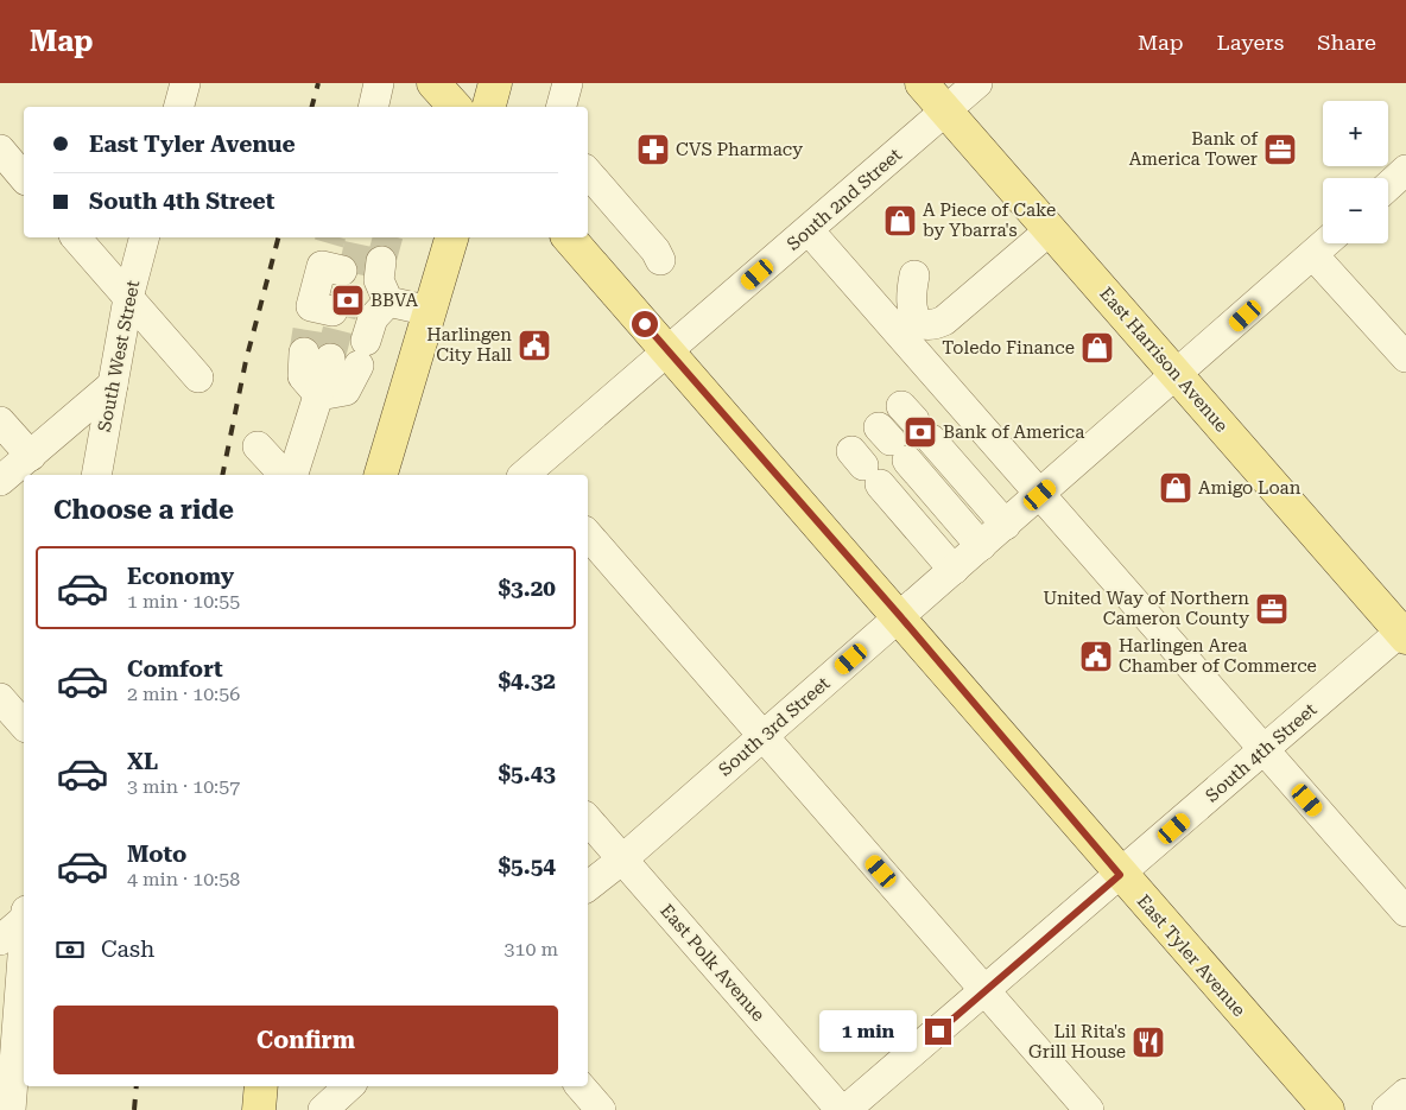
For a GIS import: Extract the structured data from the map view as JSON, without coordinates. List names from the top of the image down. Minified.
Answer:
{"streets":{"main road":["East Harrison Avenue","East Tyler Avenue"],"street":["South 2nd Street","South West Street","South 3rd Street","South 4th Street","East Polk Avenue"]},"crossings":[["South 2nd Street","East Harrison Avenue"],["South 2nd Street","East Tyler Avenue"],["East Harrison Avenue","South 3rd Street"],["East Harrison Avenue","South 4th Street"],["South 3rd Street","East Tyler Avenue"],["South 3rd Street","East Polk Avenue"],["South 4th Street","East Tyler Avenue"]],"places":{"pharmacy":["CVS Pharmacy"],"office":["Bank of America Tower","United Way of Northern Cameron County"],"shop":["A Piece of Cake by Ybarra's","Toledo Finance","Amigo Loan"],"bank":["BBVA","Bank of America"],"public building":["Harlingen City Hall","Harlingen Area Chamber of Commerce"],"restaurant":["Lil Rita's Grill House"]},"page":{"header":"Map","nav":["Map","Layers","Share"],"map_buttons":["+","−"],"banner":["East Tyler Avenue","South 4th Street"],"heading":"Choose a ride","list":[{"name":"Economy","note":"1 min · 10:55","value":"$3.20"},{"name":"Comfort","note":"2 min · 10:56","value":"$4.32"},{"name":"XL","note":"3 min · 10:57","value":"$5.43"},{"name":"Moto","note":"4 min · 10:58","value":"$5.54"}],"pay":["Cash","310 m"],"buttons":"Confirm","bubble":"1 min"}}
